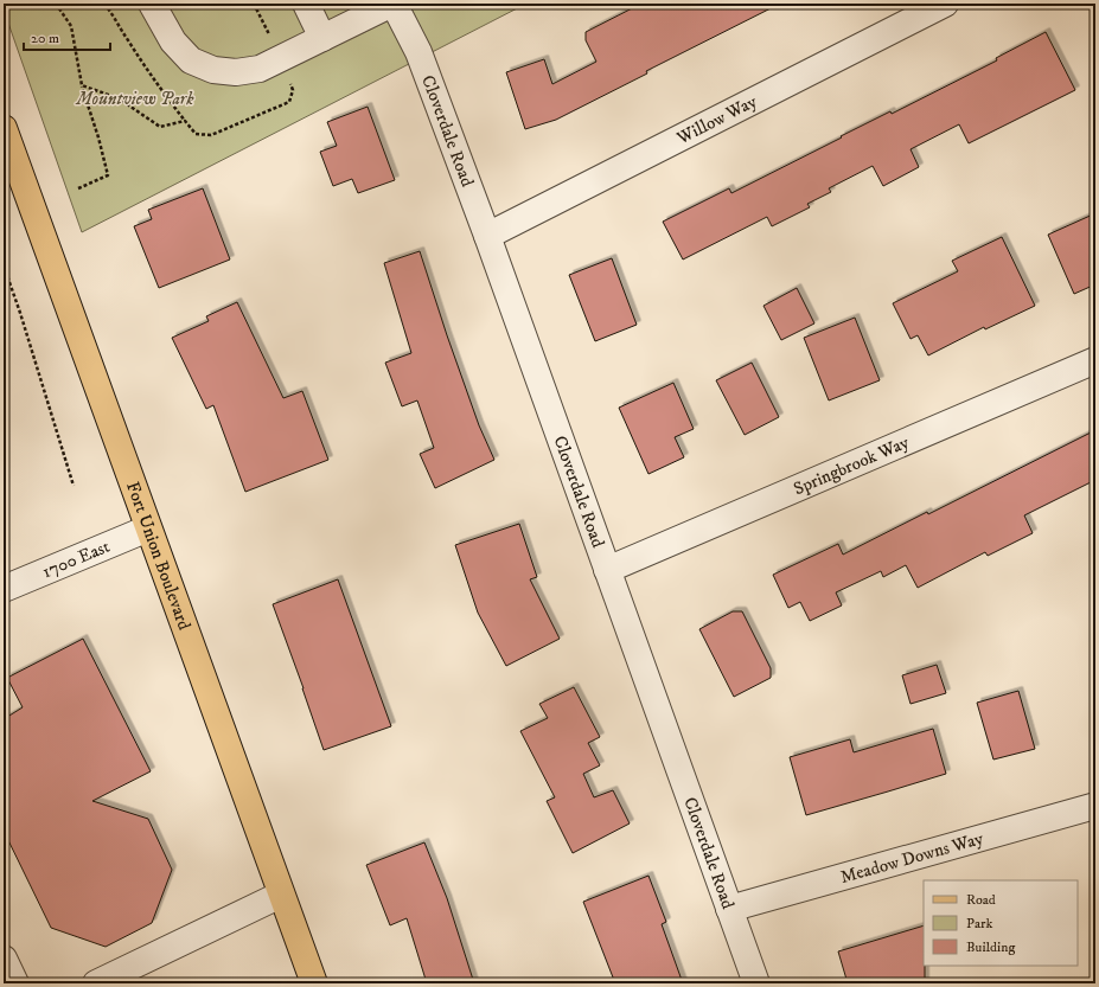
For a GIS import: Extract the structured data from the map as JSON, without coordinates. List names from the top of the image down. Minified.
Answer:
{"streets":{"main road":["Fort Union Boulevard"],"street":["Willow Way","Cloverdale Road","Springbrook Way","1700 East","Meadow Downs Way"]},"crossings":[["Willow Way","Cloverdale Road"],["Cloverdale Road","Springbrook Way"],["Cloverdale Road","Meadow Downs Way"],["Fort Union Boulevard","1700 East"]],"parks":["Mountview Park"],"legend":["Road","Park","Building"],"scale_bar":"20 m"}
